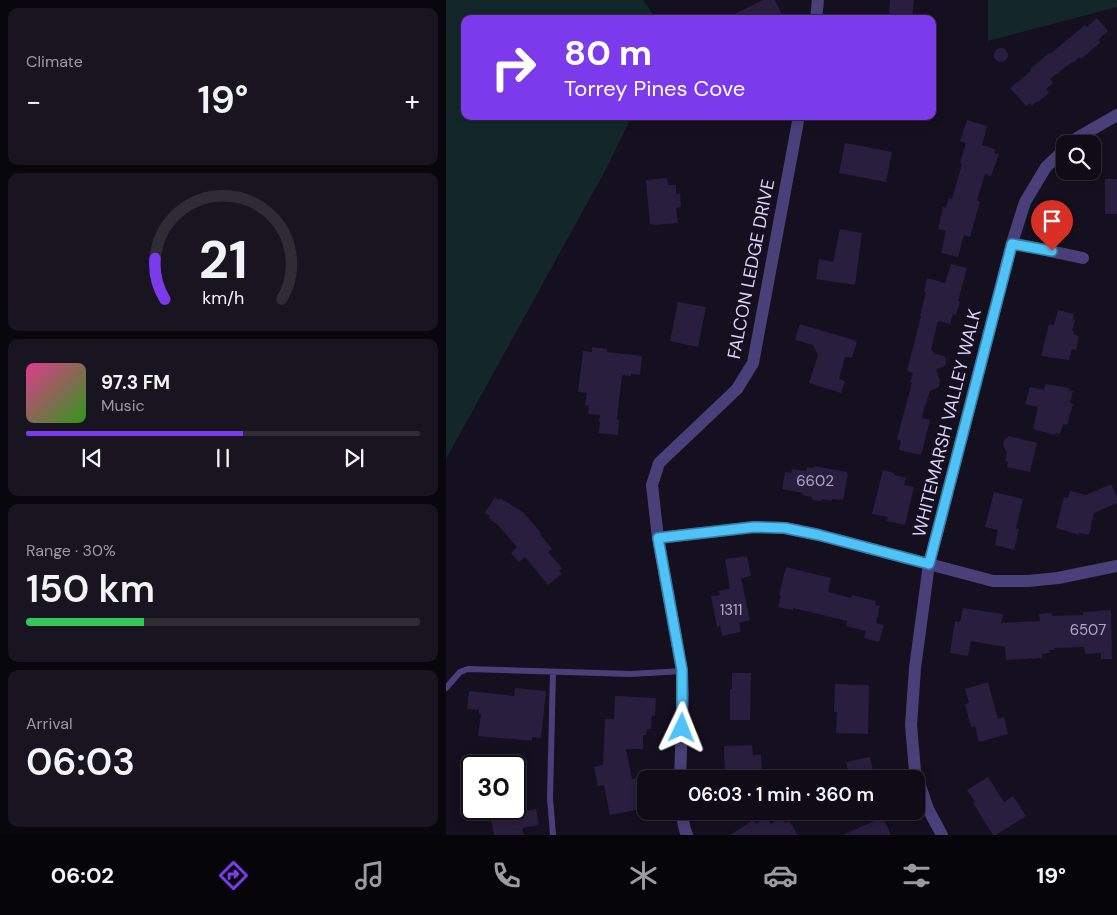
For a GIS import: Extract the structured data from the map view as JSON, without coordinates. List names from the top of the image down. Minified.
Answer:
{"streets":{"street":["FALCON LEDGE DRIVE","WHITEMARSH VALLEY WALK"]},"house_numbers":["6602","1311","6507"],"page":{"tile":["Climate",["Range · 30%","150 km"],["Arrival","06:03"]],"turn":["80 m","Torrey Pines Cove"],"heat":["−","19°","+"],"song":["97.3 FM","Music"],"limit":"30","trip":"06:03 · 1 min · 360 m","tabs":["06:02","19°"],"gauge":["21","km/h"]}}
